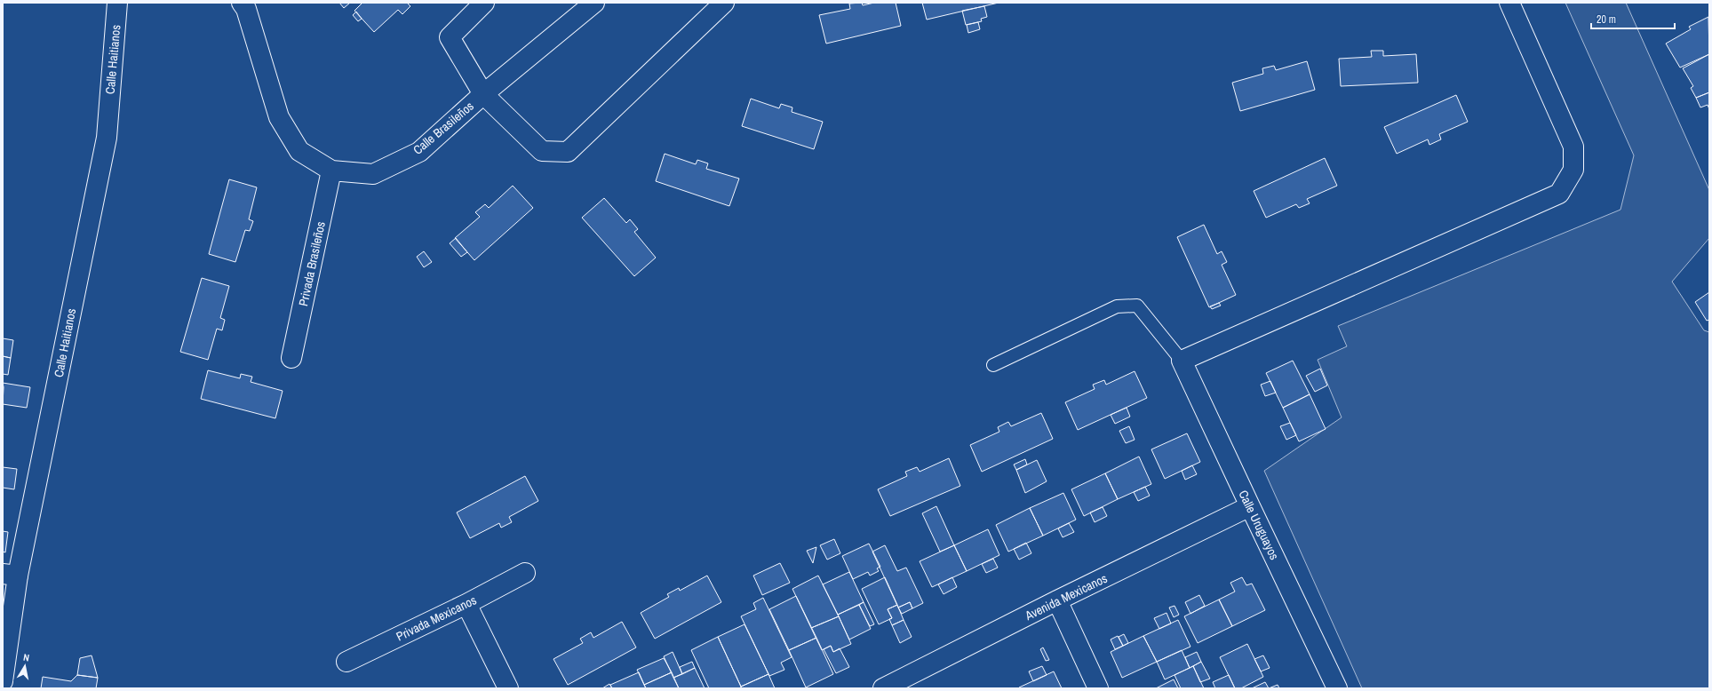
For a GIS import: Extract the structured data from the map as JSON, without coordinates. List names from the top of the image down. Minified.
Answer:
{"streets":{"street":["Calle Haitianos","Calle Brasileños","Privada Brasileños","Calle Uruguayos","Avenida Mexicanos","Privada Mexicanos"]},"crossings":[["Calle Brasileños","Privada Brasileños"],["Calle Uruguayos","Avenida Mexicanos"]],"scale_bar":"20 m","north":"top"}
